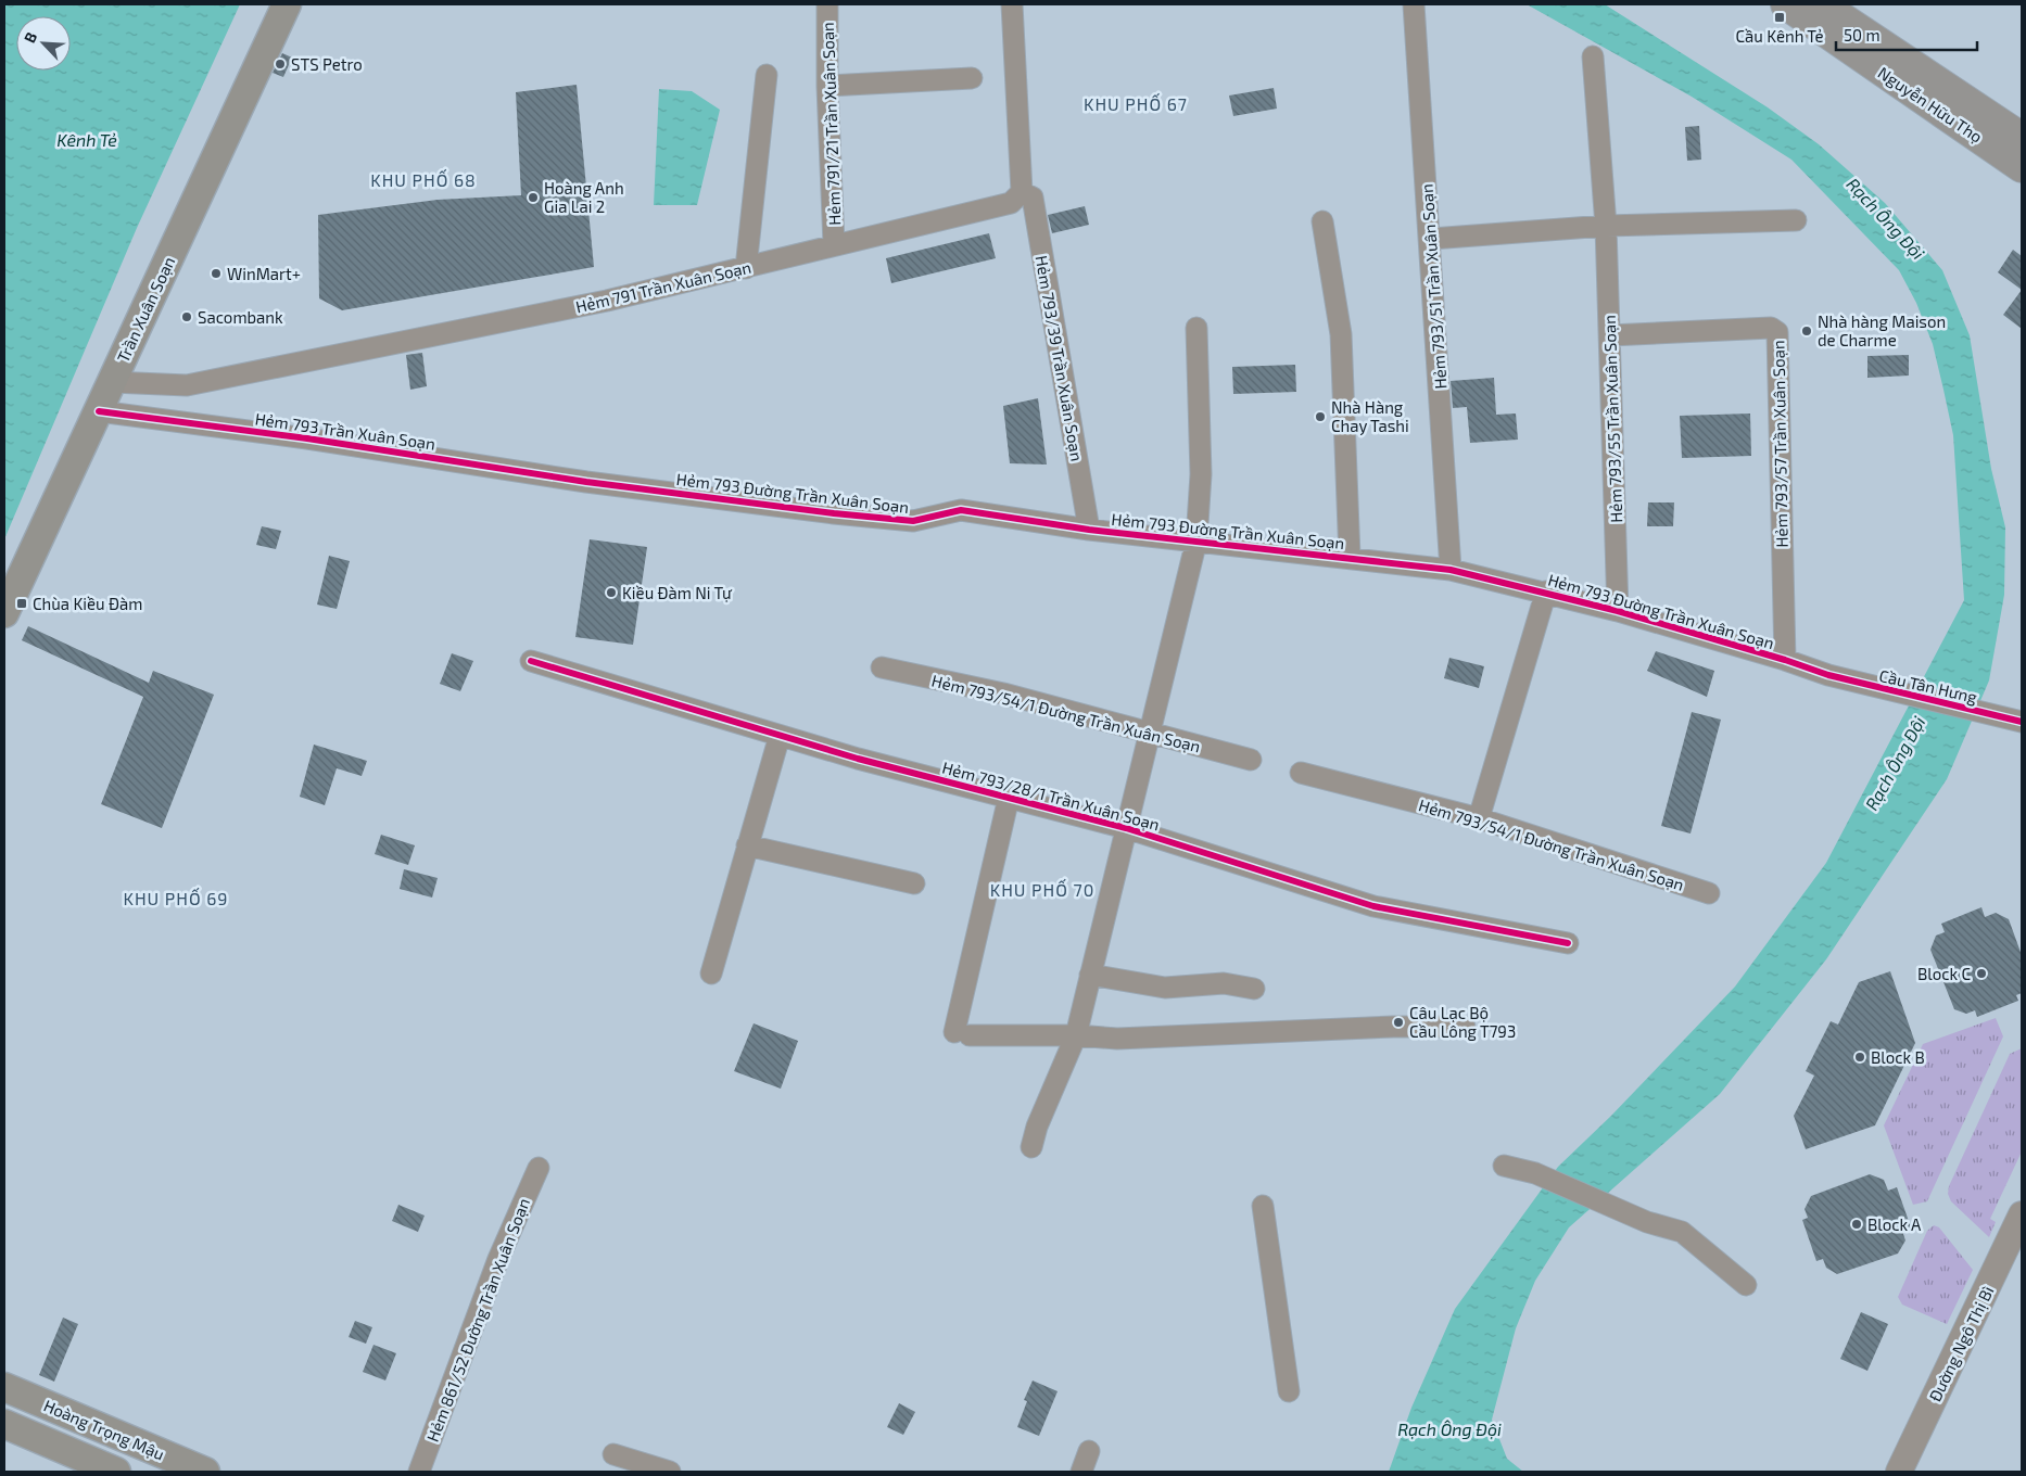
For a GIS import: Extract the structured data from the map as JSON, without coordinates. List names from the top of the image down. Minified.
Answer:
{"streets":{"main road":["Nguyễn Hữu Thọ","Trần Xuân Soạn","Hoàng Trọng Mậu"],"street":["Hẻm 791/21 Trần Xuân Soạn","Hẻm 791 Trần Xuân Soạn","Hẻm 793/51 Trần Xuân Soạn","Hẻm 793/39 Trần Xuân Soạn","Hẻm 793/55 Trần Xuân Soạn","Hẻm 793 Trần Xuân Soạn","Hẻm 793/57 Trần Xuân Soạn","Hẻm 793 Đường Trần Xuân Soạn","Cầu Tân Hưng","Hẻm 793/54/1 Đường Trần Xuân Soạn","Hẻm 793/28/1 Trần Xuân Soạn","Hẻm 861/52 Đường Trần Xuân Soạn","Đường Ngô Thị Bì"]},"crossings":[["Hẻm 791/21 Trần Xuân Soạn","Hẻm 791 Trần Xuân Soạn"],["Hẻm 791 Trần Xuân Soạn","Trần Xuân Soạn"],["Hẻm 791 Trần Xuân Soạn","Hẻm 793/39 Trần Xuân Soạn"],["Hẻm 793/51 Trần Xuân Soạn","Hẻm 793 Đường Trần Xuân Soạn"],["Trần Xuân Soạn","Hẻm 793 Trần Xuân Soạn"],["Hẻm 793/39 Trần Xuân Soạn","Hẻm 793 Đường Trần Xuân Soạn"],["Hẻm 793/55 Trần Xuân Soạn","Hẻm 793/57 Trần Xuân Soạn"],["Hẻm 793/55 Trần Xuân Soạn","Hẻm 793 Đường Trần Xuân Soạn"],["Hẻm 793 Trần Xuân Soạn","Hẻm 793 Đường Trần Xuân Soạn"],["Hẻm 793/57 Trần Xuân Soạn","Hẻm 793 Đường Trần Xuân Soạn"],["Hẻm 793 Đường Trần Xuân Soạn","Cầu Tân Hưng"]],"districts":["KHU PHỐ 67","KHU PHỐ 68","KHU PHỐ 70","KHU PHỐ 69"],"water":["Kênh Tẻ","Rạch Ông Đội"],"places":{"transit":["Cầu Kênh Tẻ","Chùa Kiều Đàm"],"other":["STS Petro","Hoàng Anh Gia Lai 2","WinMart+","Sacombank","Nhà hàng Maison de Charme","Nhà Hàng Chay Tashi","Kiều Đàm Ni Tự","Block C","Câu Lạc Bộ Cầu Lông T793","Block B","Block A"]},"scale_bar":"50 m","north":"top left"}
